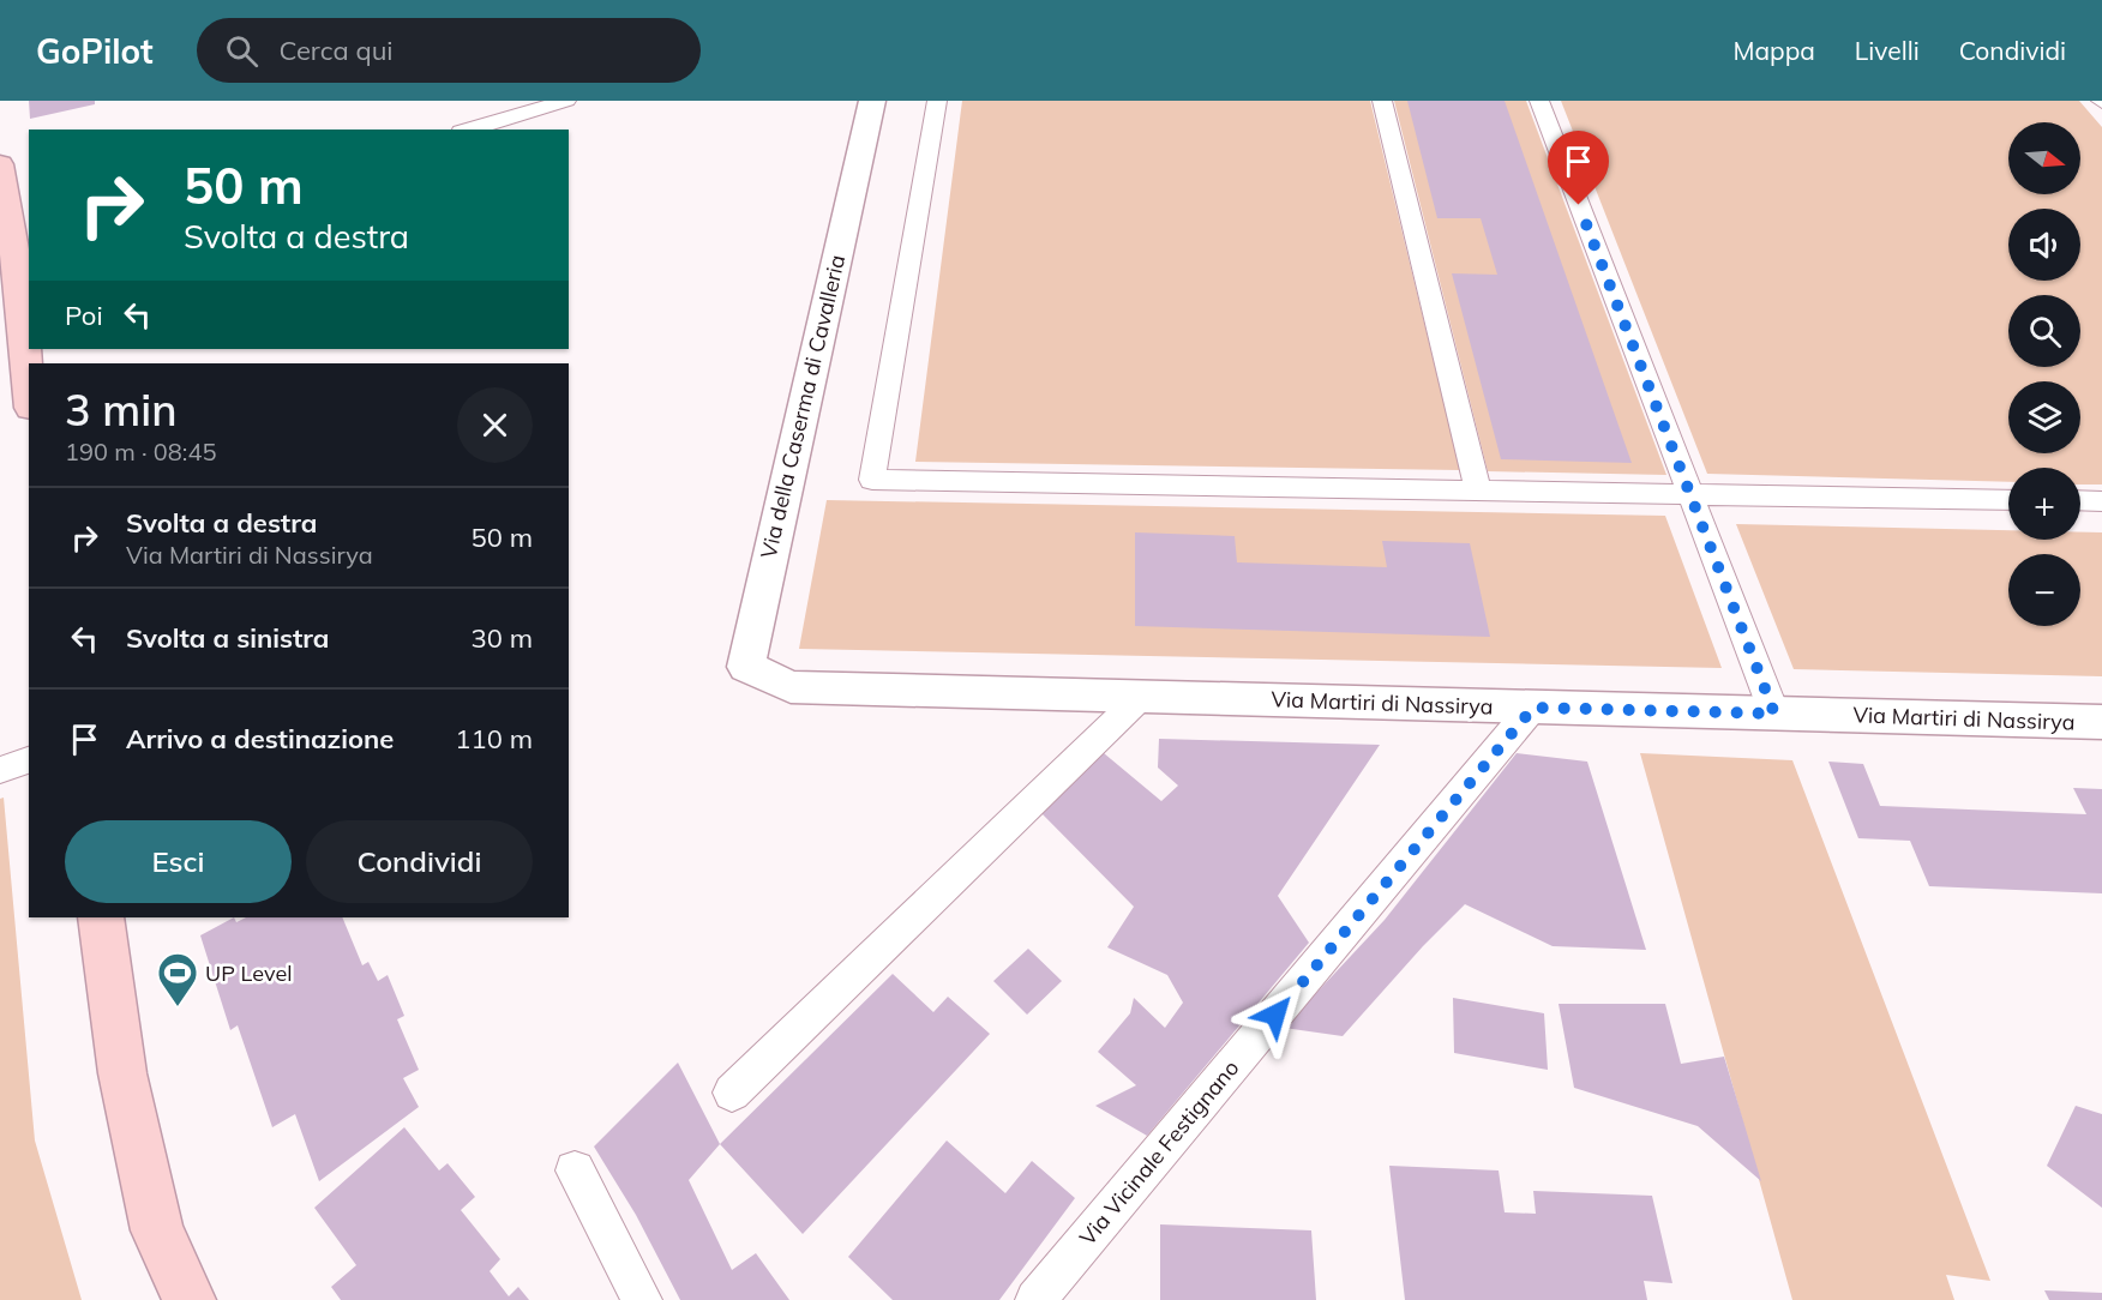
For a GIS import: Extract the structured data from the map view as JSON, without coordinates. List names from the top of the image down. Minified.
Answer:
{"streets":{"street":["Via della Caserma di Cavalleria","Via Martiri di Nassirya"],"lane":["Via Vicinale Festignano"]},"crossings":[["Via della Caserma di Cavalleria","Via Martiri di Nassirya"],["Via Martiri di Nassirya","Via Vicinale Festignano"]],"places":{"sports":["UP Level"]},"north":"right","page":{"header":"GoPilot","search":"Cerca qui","nav":["Mappa","Livelli","Condividi"],"map_buttons":["+","−"],"turn":["50 m","Svolta a destra"],"then":"Poi","heading":["3 min","190 m · 08:45"],"list":[{"name":"Svolta a destra","note":"Via Martiri di Nassirya","value":"50 m"},{"name":"Svolta a sinistra","value":"30 m"},{"name":"Arrivo a destinazione","value":"110 m"}],"buttons":["Esci","Condividi"]}}
